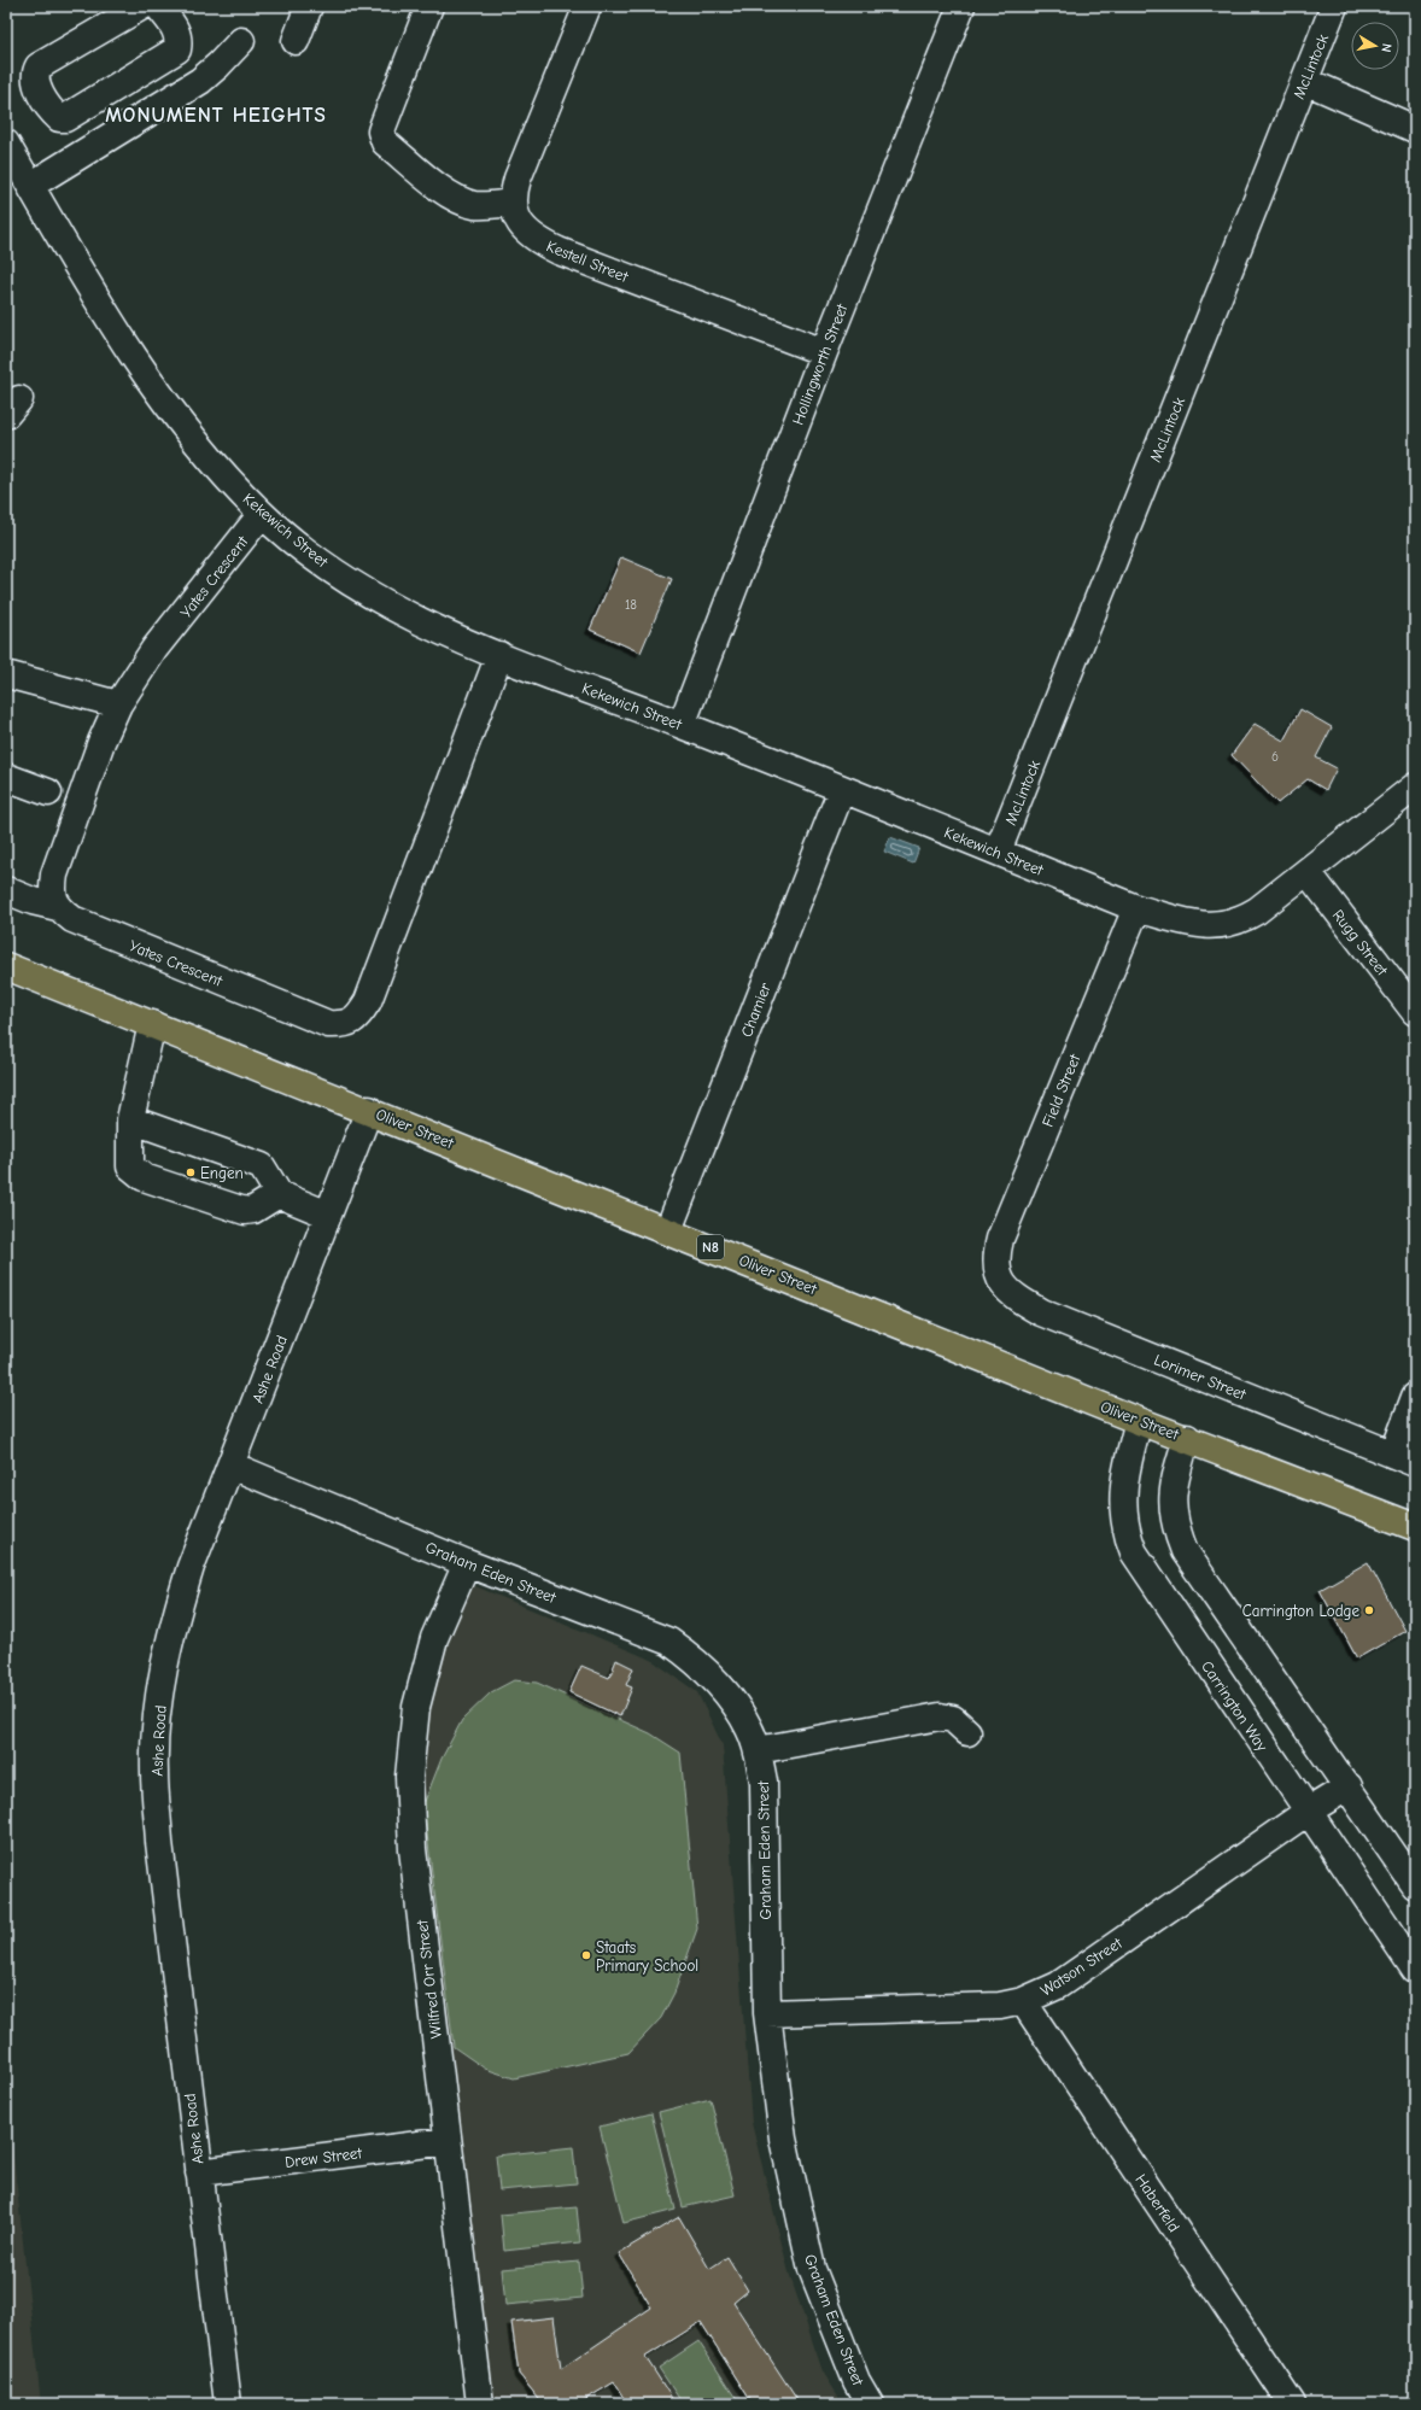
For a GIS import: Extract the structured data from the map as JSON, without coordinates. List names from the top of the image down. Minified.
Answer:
{"streets":{"highway":["Oliver Street","N8"],"street":["McLintock","Kestell Street","Hollingworth Street","Kekewich Street","Yates Crescent","Rugg Street","Chamier","Field Street","Ashe Road","Lorimer Street","Graham Eden Street","Carrington Way","Watson Street","Wilfred Orr Street","Drew Street","Haberfeld"]},"crossings":[["McLintock","Kekewich Street"],["Kestell Street","Hollingworth Street"],["Hollingworth Street","Kekewich Street"],["Kekewich Street","Yates Crescent"],["Kekewich Street","Rugg Street"],["Kekewich Street","Chamier"],["Kekewich Street","Field Street"],["Chamier","Oliver Street"],["Field Street","Lorimer Street"],["Oliver Street","Ashe Road"],["Oliver Street","Carrington Way"],["Ashe Road","Graham Eden Street"],["Ashe Road","Drew Street"],["Graham Eden Street","Watson Street"],["Graham Eden Street","Wilfred Orr Street"],["Carrington Way","Watson Street"],["Watson Street","Haberfeld"],["Wilfred Orr Street","Drew Street"]],"districts":["MONUMENT HEIGHTS"],"places":["Engen","Carrington Lodge","Staats Primary School"],"house_numbers":["18","6"],"north":"right"}
